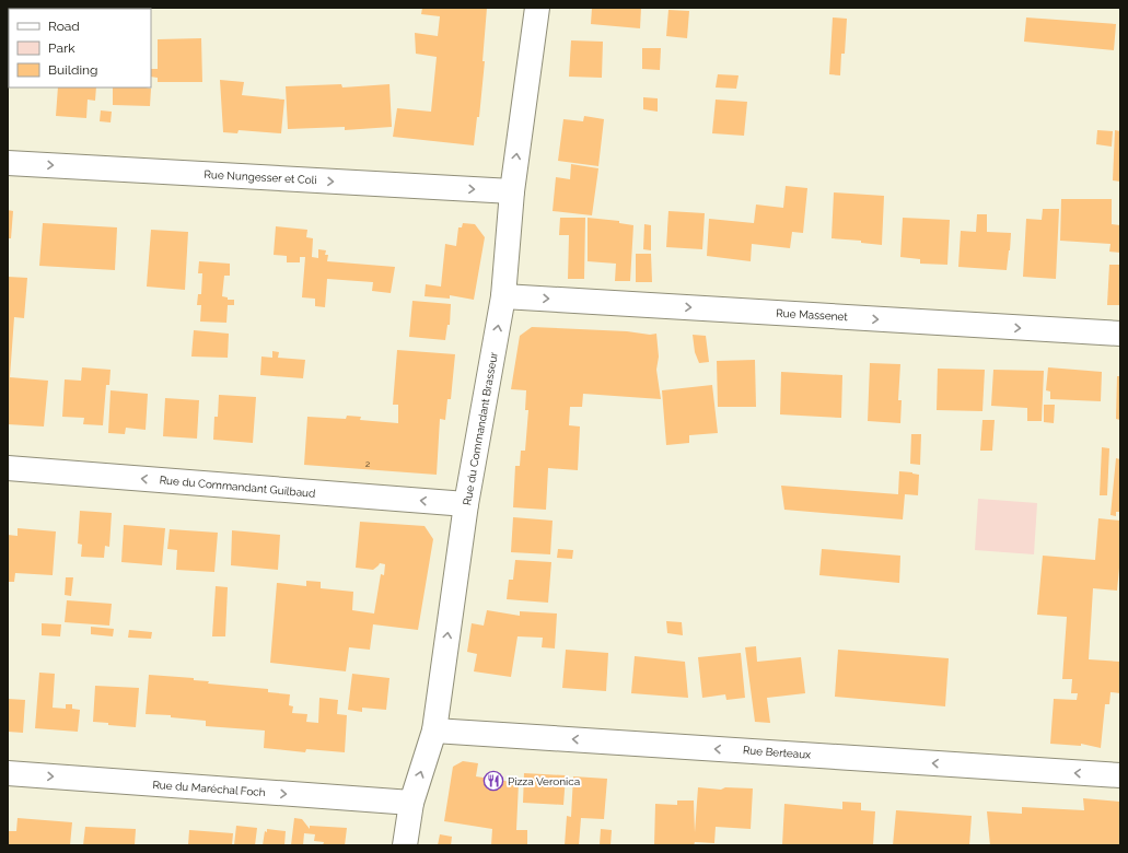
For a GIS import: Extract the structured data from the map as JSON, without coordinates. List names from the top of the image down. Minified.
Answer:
{"streets":{"street":["Rue Nungesser et Coli","Rue Massenet","Rue du Commandant Brasseur","Rue du Commandant Guilbaud","Rue Berteaux","Rue du Maréchal Foch"]},"crossings":[["Rue Nungesser et Coli","Rue du Commandant Brasseur"],["Rue Massenet","Rue du Commandant Brasseur"],["Rue du Commandant Brasseur","Rue du Commandant Guilbaud"],["Rue du Commandant Brasseur","Rue Berteaux"],["Rue du Commandant Brasseur","Rue du Maréchal Foch"]],"one_way":["Rue Nungesser et Coli","Rue Massenet","Rue du Commandant Brasseur","Rue du Commandant Guilbaud","Rue Berteaux","Rue du Maréchal Foch"],"places":{"restaurant":["Pizza Veronica"]},"house_numbers":["2"],"legend":["Road","Park","Building"]}
